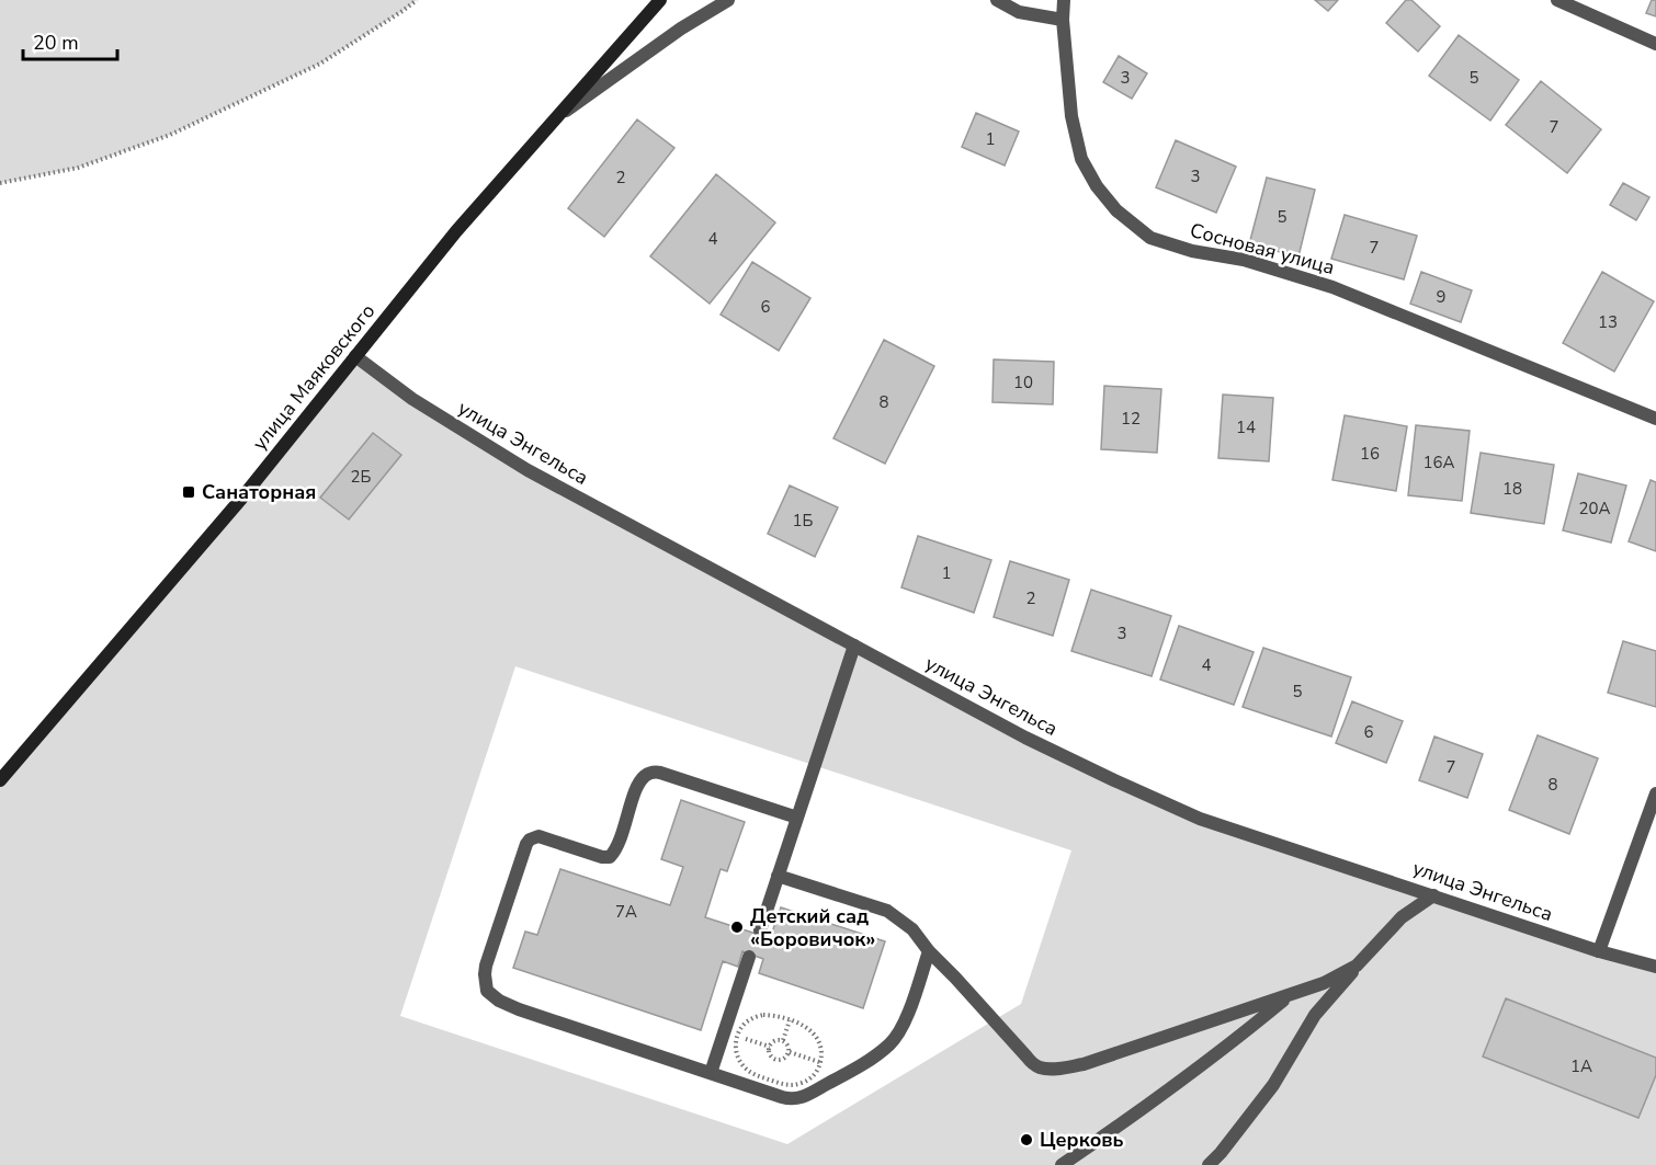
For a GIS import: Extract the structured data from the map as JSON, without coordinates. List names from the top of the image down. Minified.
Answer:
{"streets":{"main road":["улица Маяковского"],"street":["Сосновая улица","улица Энгельса"]},"crossings":[["улица Маяковского","улица Энгельса"]],"places":{"transit":["Санаторная"],"other":["Детский сад «Боровичок»","Церковь"]},"house_numbers":["3","5","7","1","3","2","5","4","7","9","6","13","10","8","12","14","16","16А","2Б","18","20А","1Б","1","2","3","4","5","6","7","8","7А","1А"],"scale_bar":"20 m"}
